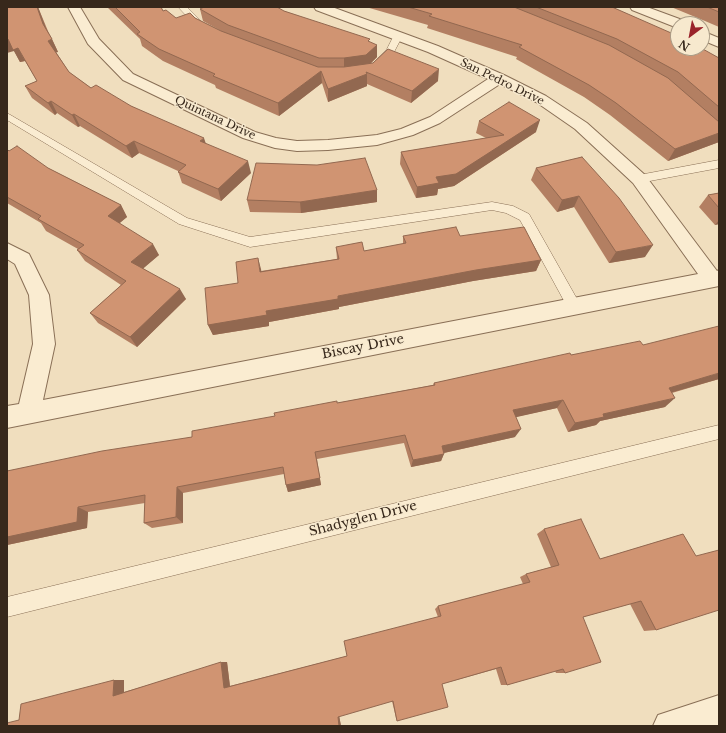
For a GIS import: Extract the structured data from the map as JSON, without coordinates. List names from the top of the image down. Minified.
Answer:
{"streets":{"street":["San Pedro Drive","Quintana Drive","Biscay Drive"],"lane":["Shadyglen Drive"]},"crossings":[["San Pedro Drive","Quintana Drive"],["San Pedro Drive","Biscay Drive"]],"north":"bottom left"}
